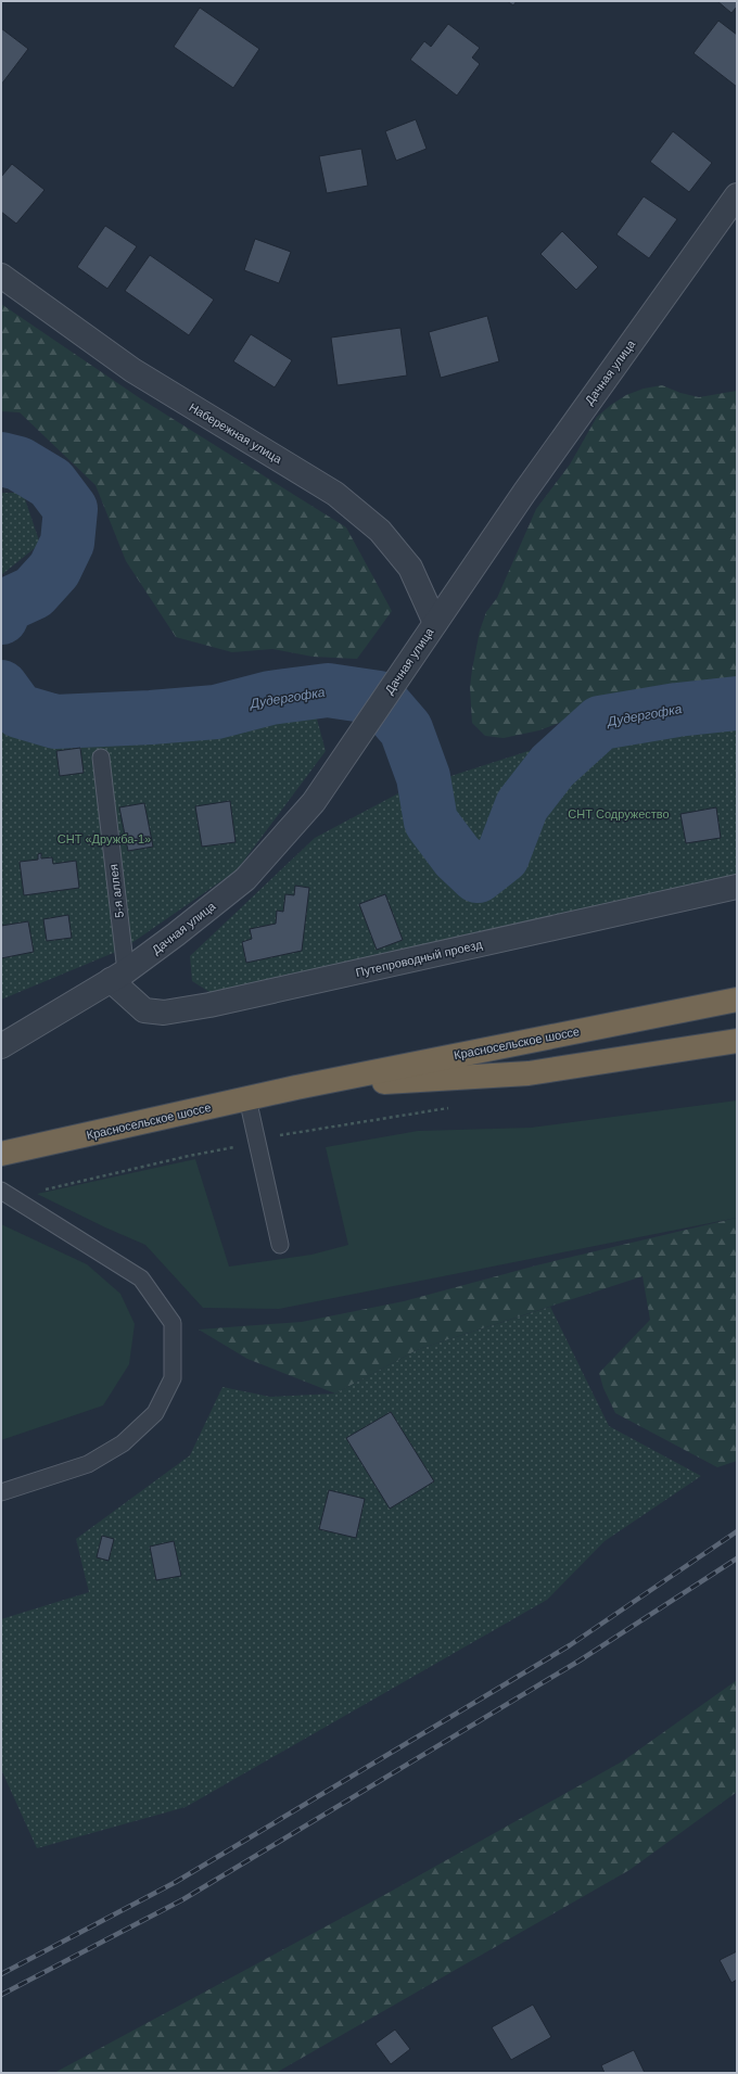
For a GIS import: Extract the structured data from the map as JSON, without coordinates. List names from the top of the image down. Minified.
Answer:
{"streets":{"highway":["Красносельское шоссе"],"street":["Дачная улица","Набережная улица","Путепроводный проезд"],"lane":["5-я аллея"]},"crossings":[["Дачная улица","Набережная улица"],["Дачная улица","5-я аллея"],["Дачная улица","Путепроводный проезд"],["5-я аллея","Путепроводный проезд"]],"water":["Дудергофка"],"parks":["СНТ Содружество","СНТ «Дружба-1»"]}
